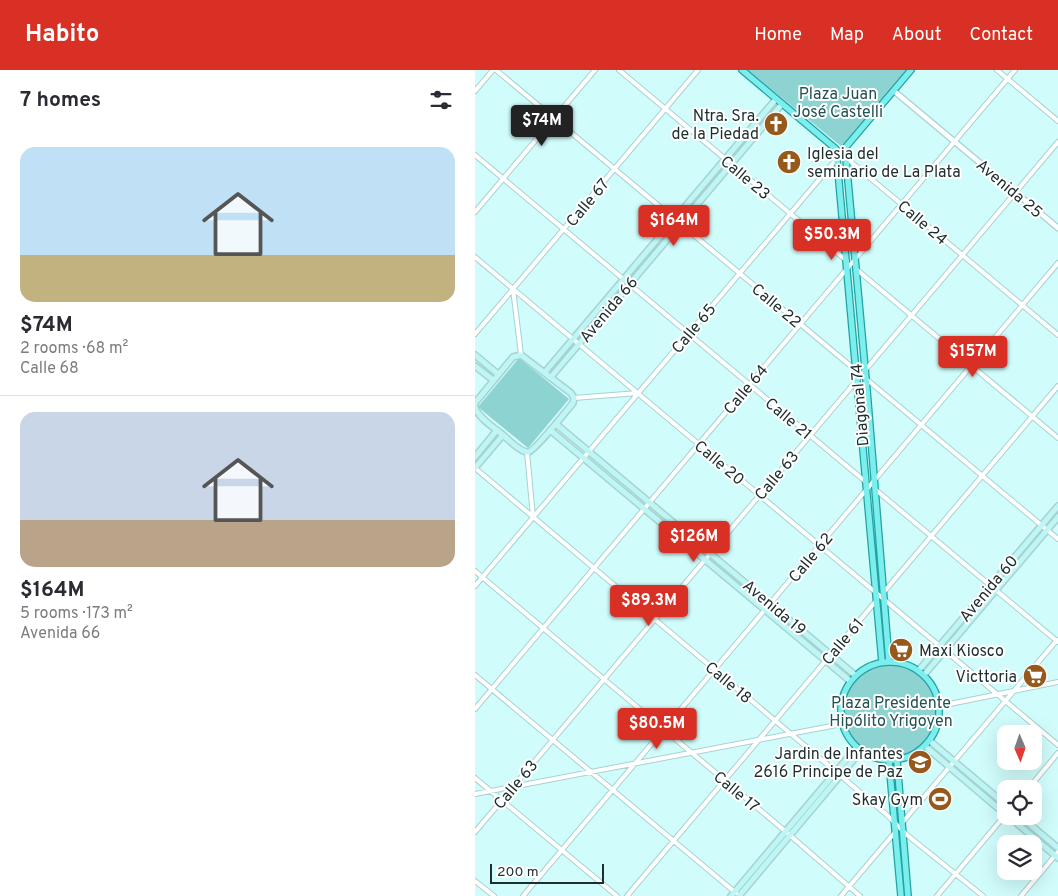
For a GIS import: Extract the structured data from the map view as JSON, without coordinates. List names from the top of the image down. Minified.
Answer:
{"streets":{"main road":["Calle 24","Avenida 66","Calle 65","Diagonal 74","Avenida 60","Avenida 19"],"street":["Calle 23","Avenida 25","Calle 67","Calle 22","Calle 64","Calle 21","Calle 20","Calle 63","Calle 62","Calle 61","Calle 18","Calle 17"]},"crossings":[["Calle 23","Calle 67"],["Calle 23","Avenida 66"],["Calle 23","Calle 65"],["Calle 23","Calle 64"],["Calle 23","Diagonal 74"],["Calle 23","Calle 63"],["Calle 23","Calle 62"],["Calle 23","Calle 61"],["Avenida 25","Calle 65"],["Avenida 25","Calle 64"],["Avenida 25","Calle 63"],["Calle 67","Calle 22"],["Calle 67","Calle 21"],["Calle 67","Calle 20"],["Calle 24","Avenida 66"],["Calle 24","Calle 65"],["Calle 24","Calle 64"],["Calle 24","Diagonal 74"],["Calle 24","Calle 63"],["Calle 24","Calle 62"],["Calle 22","Avenida 66"],["Calle 22","Calle 65"],["Calle 22","Calle 64"],["Calle 22","Diagonal 74"],["Calle 22","Calle 63"],["Calle 22","Calle 62"],["Calle 22","Avenida 60"],["Calle 22","Calle 61"],["Avenida 66","Calle 21"],["Avenida 66","Calle 20"],["Avenida 66","Avenida 19"],["Calle 65","Diagonal 74"],["Calle 65","Calle 21"],["Calle 65","Calle 20"],["Calle 65","Avenida 19"],["Calle 65","Calle 18"],["Calle 65","Calle 17"],["Calle 64","Diagonal 74"],["Calle 64","Calle 21"],["Calle 64","Calle 20"],["Calle 64","Avenida 19"],["Calle 64","Calle 18"],["Calle 64","Calle 17"],["Diagonal 74","Calle 21"],["Diagonal 74","Calle 20"],["Diagonal 74","Calle 63"],["Diagonal 74","Calle 62"],["Diagonal 74","Avenida 60"],["Diagonal 74","Avenida 19"],["Diagonal 74","Calle 61"],["Calle 21","Calle 63"],["Calle 21","Calle 62"],["Calle 21","Avenida 60"],["Calle 21","Calle 61"],["Calle 20","Calle 63"],["Calle 20","Calle 62"],["Calle 20","Avenida 60"],["Calle 20","Calle 61"],["Calle 63","Avenida 19"],["Calle 63","Calle 18"],["Calle 63","Calle 17"],["Calle 62","Avenida 19"],["Calle 62","Calle 18"],["Calle 62","Calle 17"],["Avenida 60","Avenida 19"],["Avenida 19","Calle 61"],["Calle 61","Calle 18"],["Calle 61","Calle 17"]],"parks":["Plaza Juan José Castelli","Plaza Presidente Hipólito Yrigoyen"],"places":{"church":["Ntra. Sra. de la Piedad","Iglesia del seminario de La Plata"],"supermarket":["Maxi Kiosco","Victtoria"],"school or university":["Jardin de Infantes 2616 Principe de Paz"],"sports":["Skay Gym"]},"scale_bar":"200 m","north":"bottom","page":{"header":"Habito","nav":["Home","Map","About","Contact"],"heading":"7 homes","price":["$74M","$164M","$50.3M","$157M","$126M","$89.3M","$80.5M"],"list":[{"name":"$74M","note":"2 rooms · 68 m² · Calle 68"},{"name":"$164M","note":"5 rooms · 173 m² · Avenida 66"}],"scale":"200 m"}}
